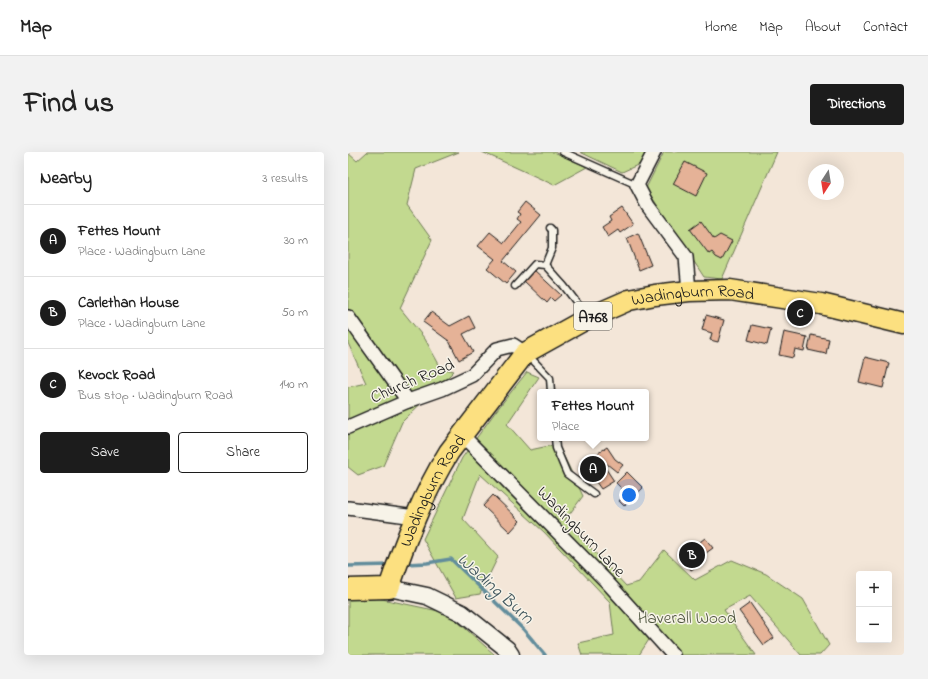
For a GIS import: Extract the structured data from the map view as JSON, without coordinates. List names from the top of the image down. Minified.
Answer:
{"streets":{"main road":["Wadingburn Road","A768"],"street":["Church Road","Wadingburn Lane"]},"crossings":[["Wadingburn Road","Church Road"],["Wadingburn Road","Wadingburn Lane"]],"water":["Wading Burn"],"parks":["Haverall Wood"],"north":"bottom","page":{"header":"Map","nav":["Home","Map","About","Contact"],"title":"Find us","buttons":["Directions",["Save","Share"]],"heading":["Nearby","3 results"],"list":[{"mark":"A","name":"Fettes Mount","note":"Place · Wadingburn Lane","value":"30 m"},{"mark":"B","name":"Carlethan House","note":"Place · Wadingburn Lane","value":"50 m"},{"mark":"C","name":"Kevock Road","note":"Bus stop · Wadingburn Road","value":"140 m"}],"pins":["C","A","B"],"popup":["Fettes Mount","Place"],"map_buttons":["+","−"]}}
